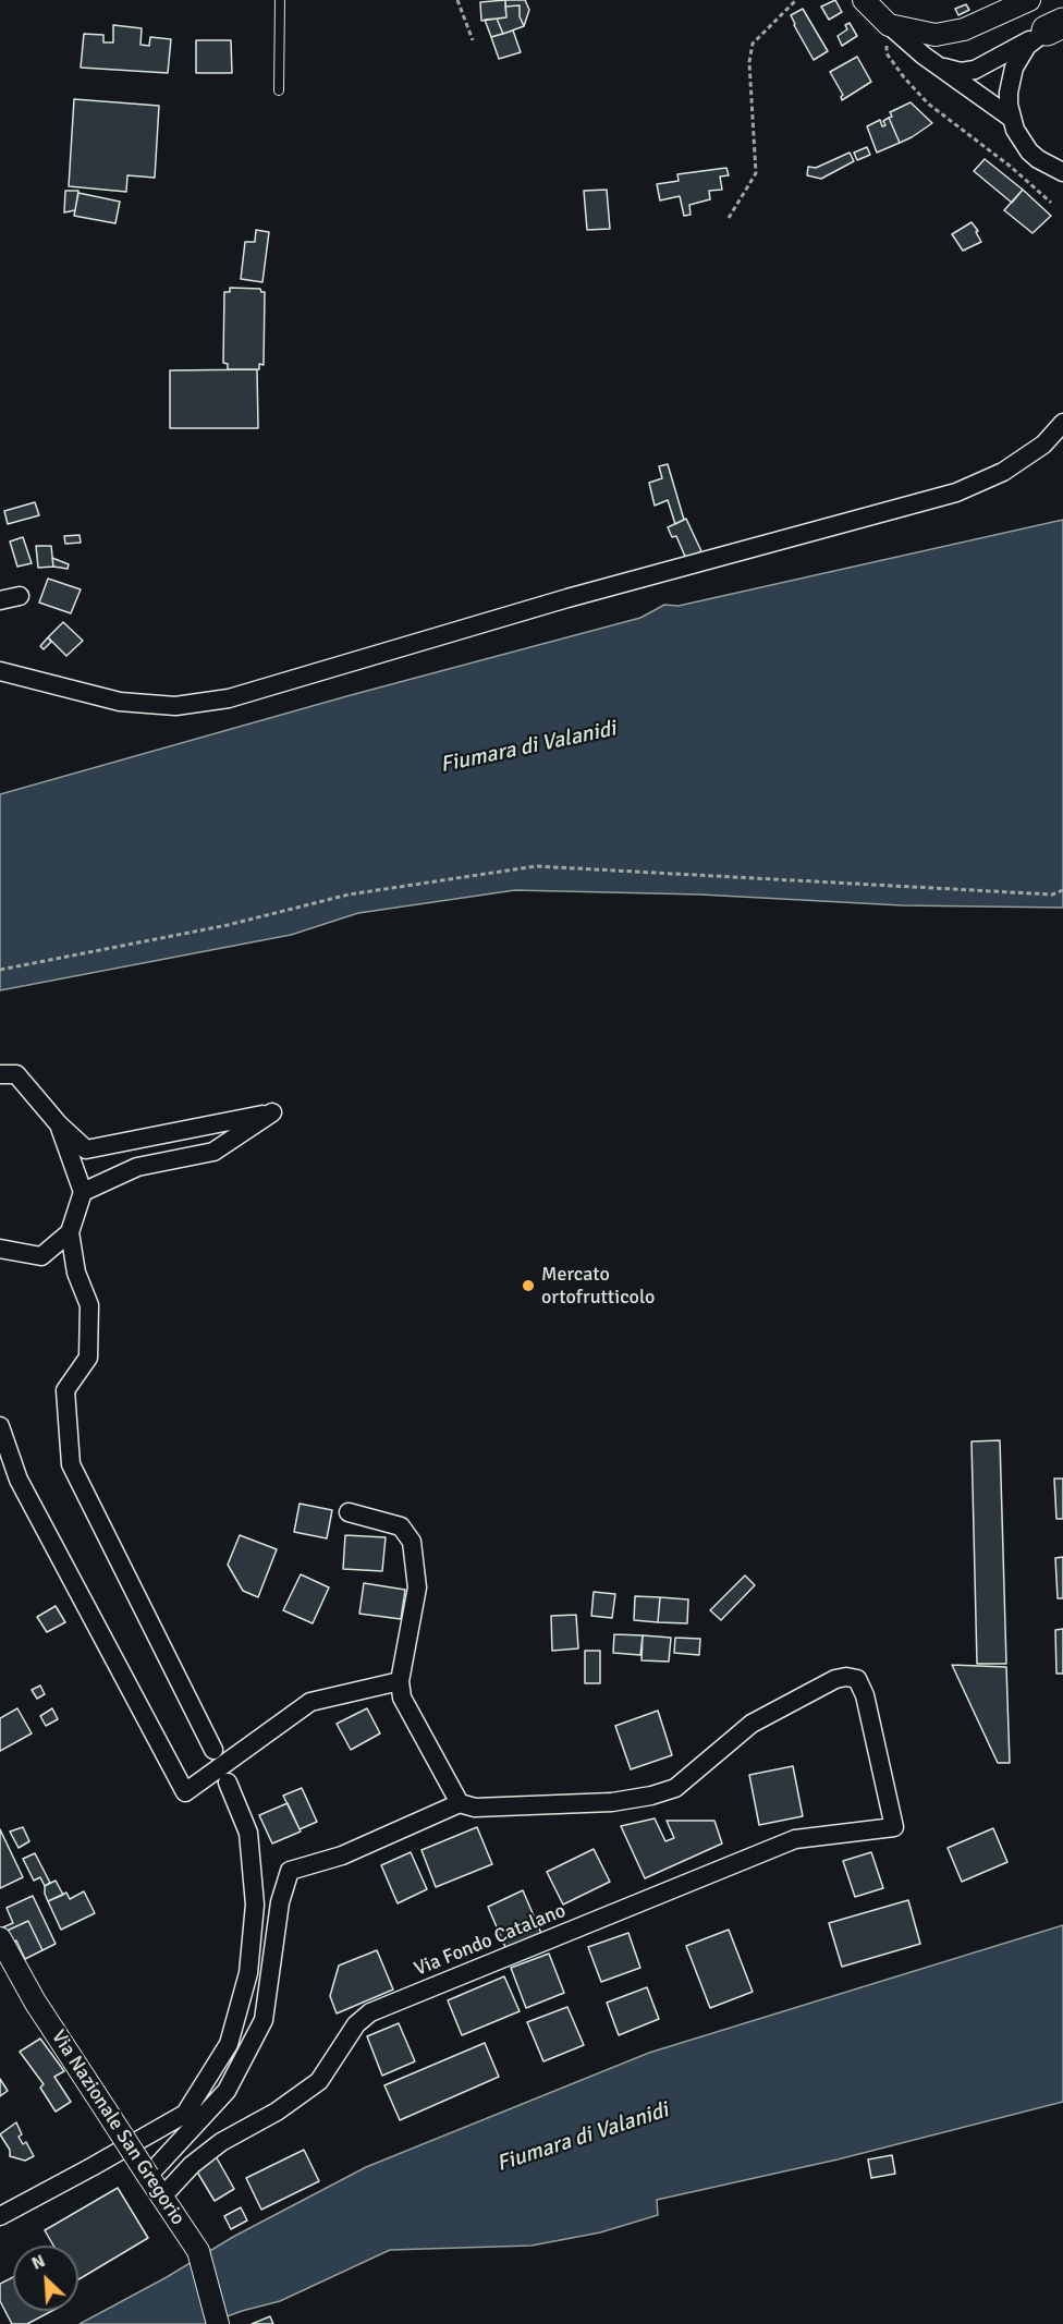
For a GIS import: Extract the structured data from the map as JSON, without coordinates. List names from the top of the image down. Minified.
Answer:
{"streets":{"street":["Via Fondo Catalano","Via Nazionale San Gregorio"]},"crossings":[["Via Fondo Catalano","Via Nazionale San Gregorio"]],"water":["Fiumara di Valanidi"],"places":["Mercato ortofrutticolo"],"north":"top left"}
